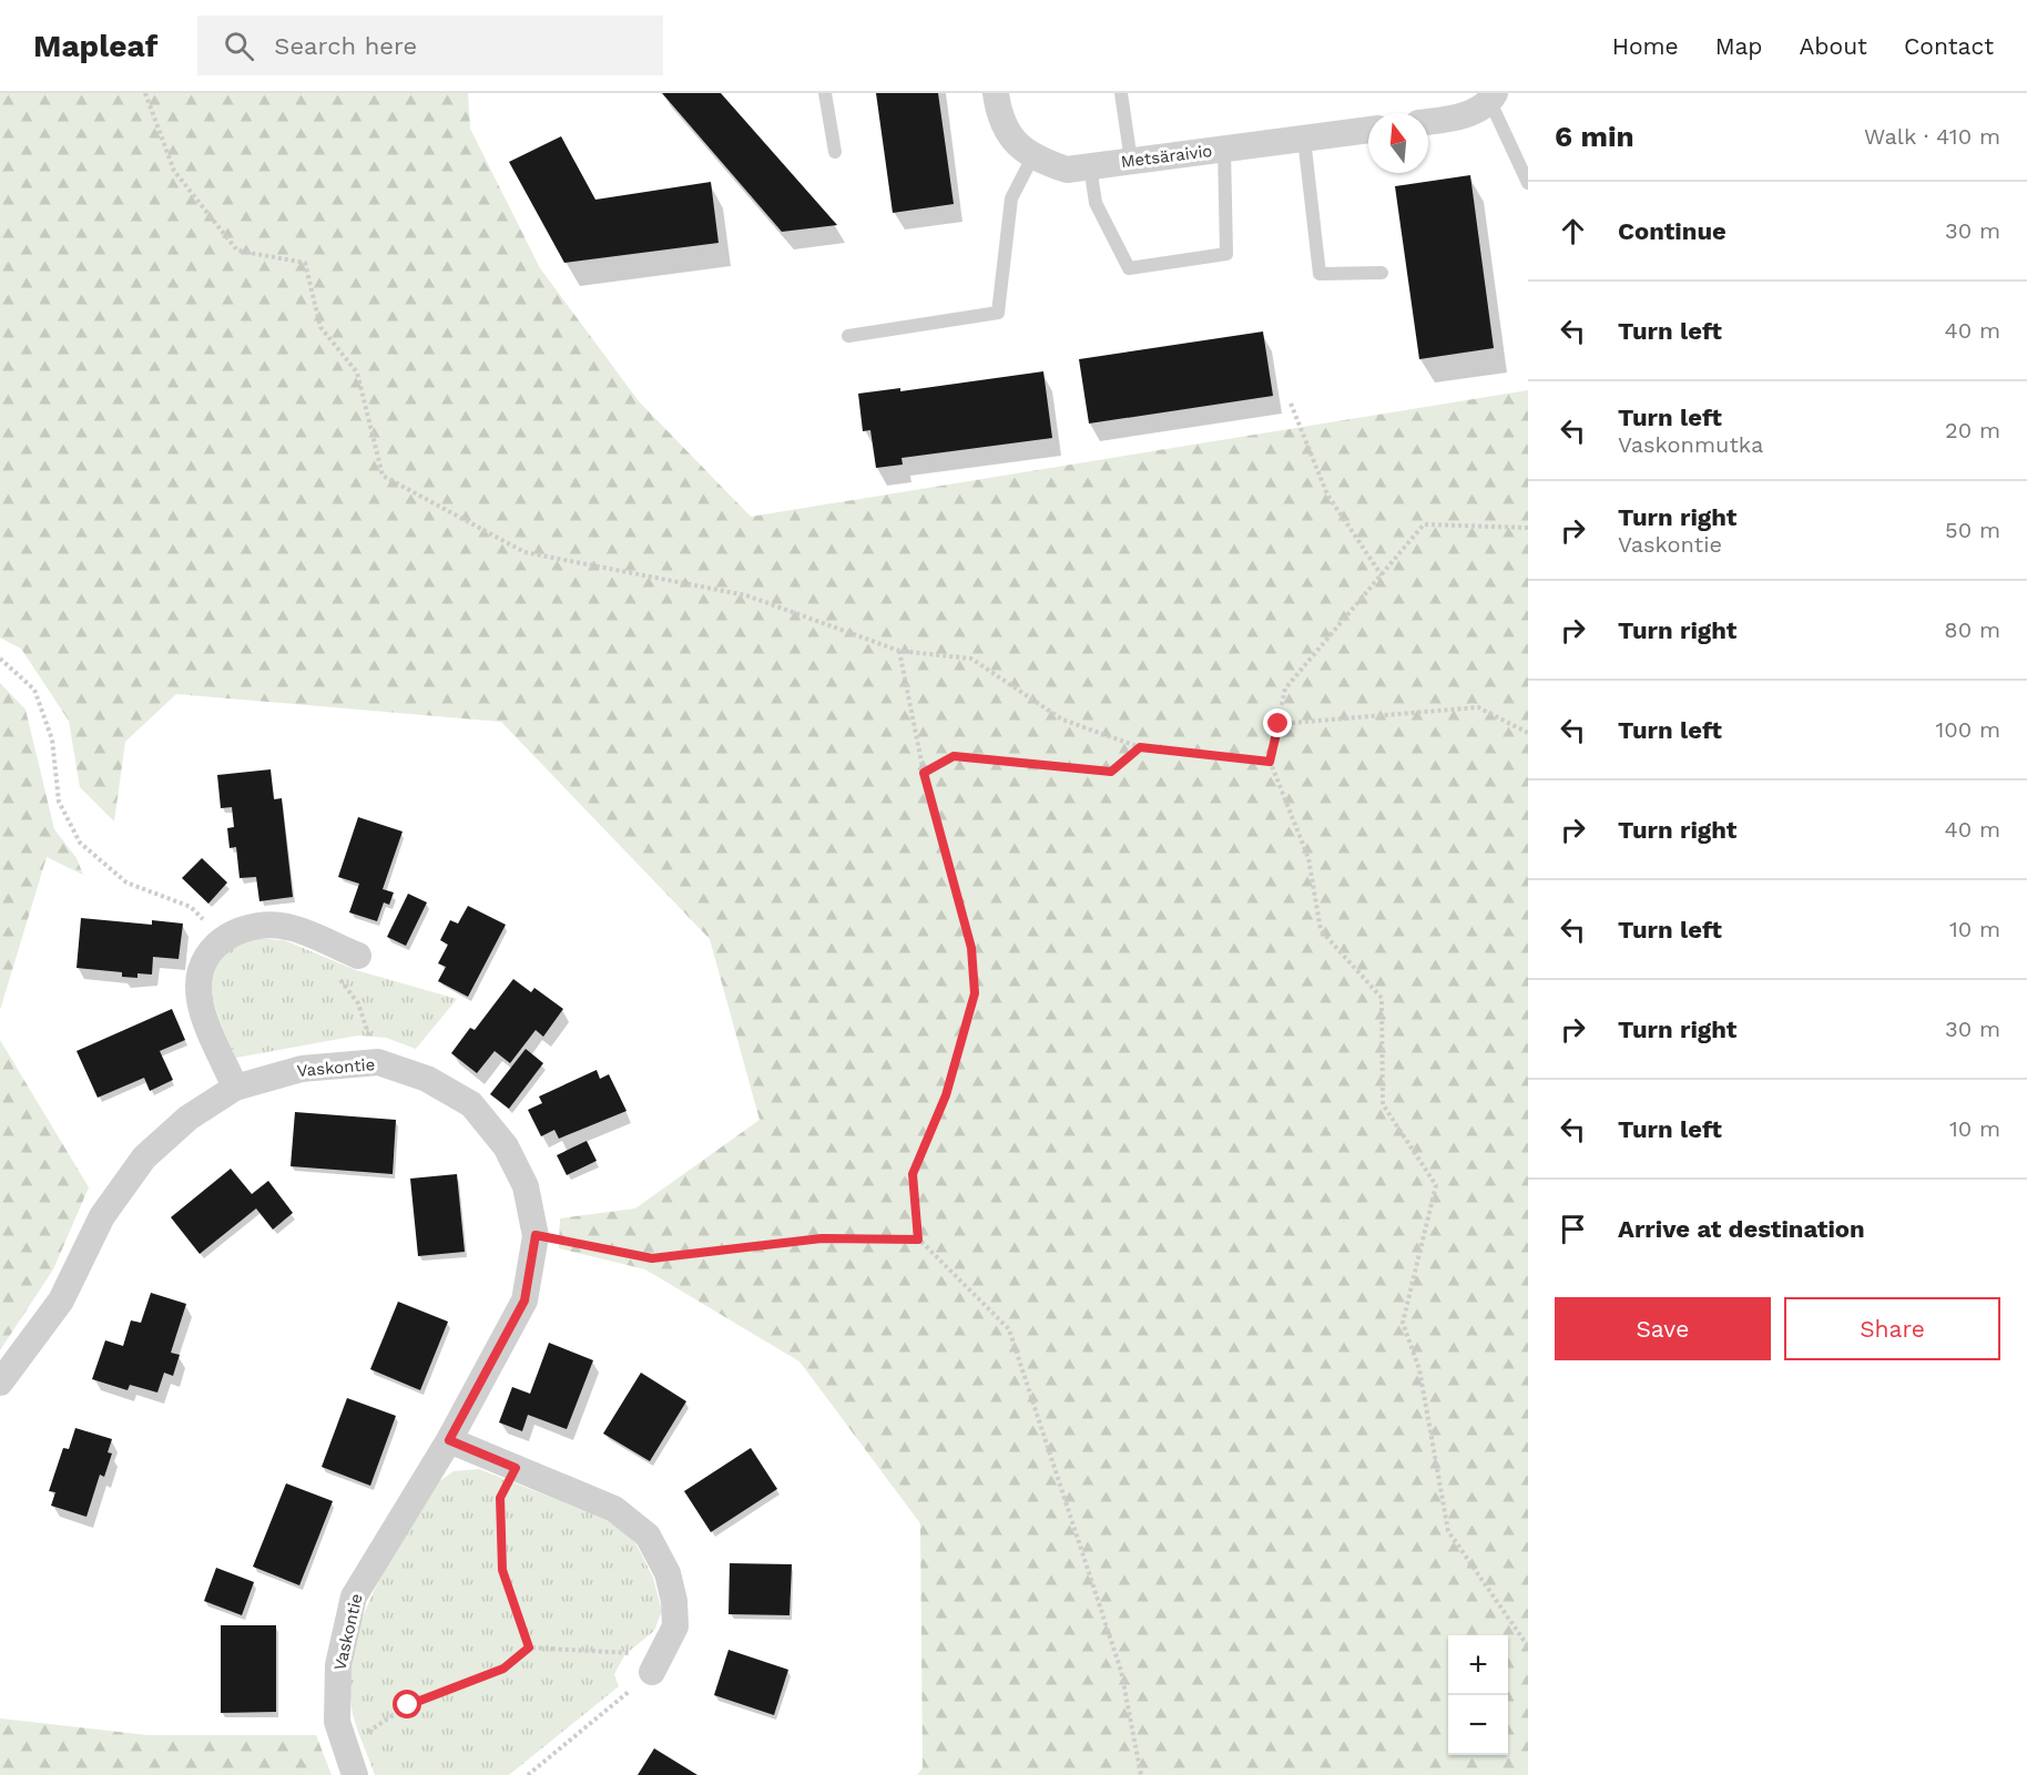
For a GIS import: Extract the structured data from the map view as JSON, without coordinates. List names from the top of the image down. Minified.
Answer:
{"streets":{"street":["Metsäraivio","Vaskontie"]},"north":"top","page":{"header":"Mapleaf","search":"Search here","nav":["Home","Map","About","Contact"],"heading":["6 min","Walk · 410 m"],"list":[["Continue","30 m"],["Turn left","40 m"],["Turn left","Vaskonmutka","20 m"],["Turn right","Vaskontie","50 m"],["Turn right","80 m"],["Turn left","100 m"],["Turn right","40 m"],["Turn left","10 m"],["Turn right","30 m"],["Turn left","10 m"],"Arrive at destination"],"buttons":["Save","Share"],"map_buttons":["+","−"]}}
